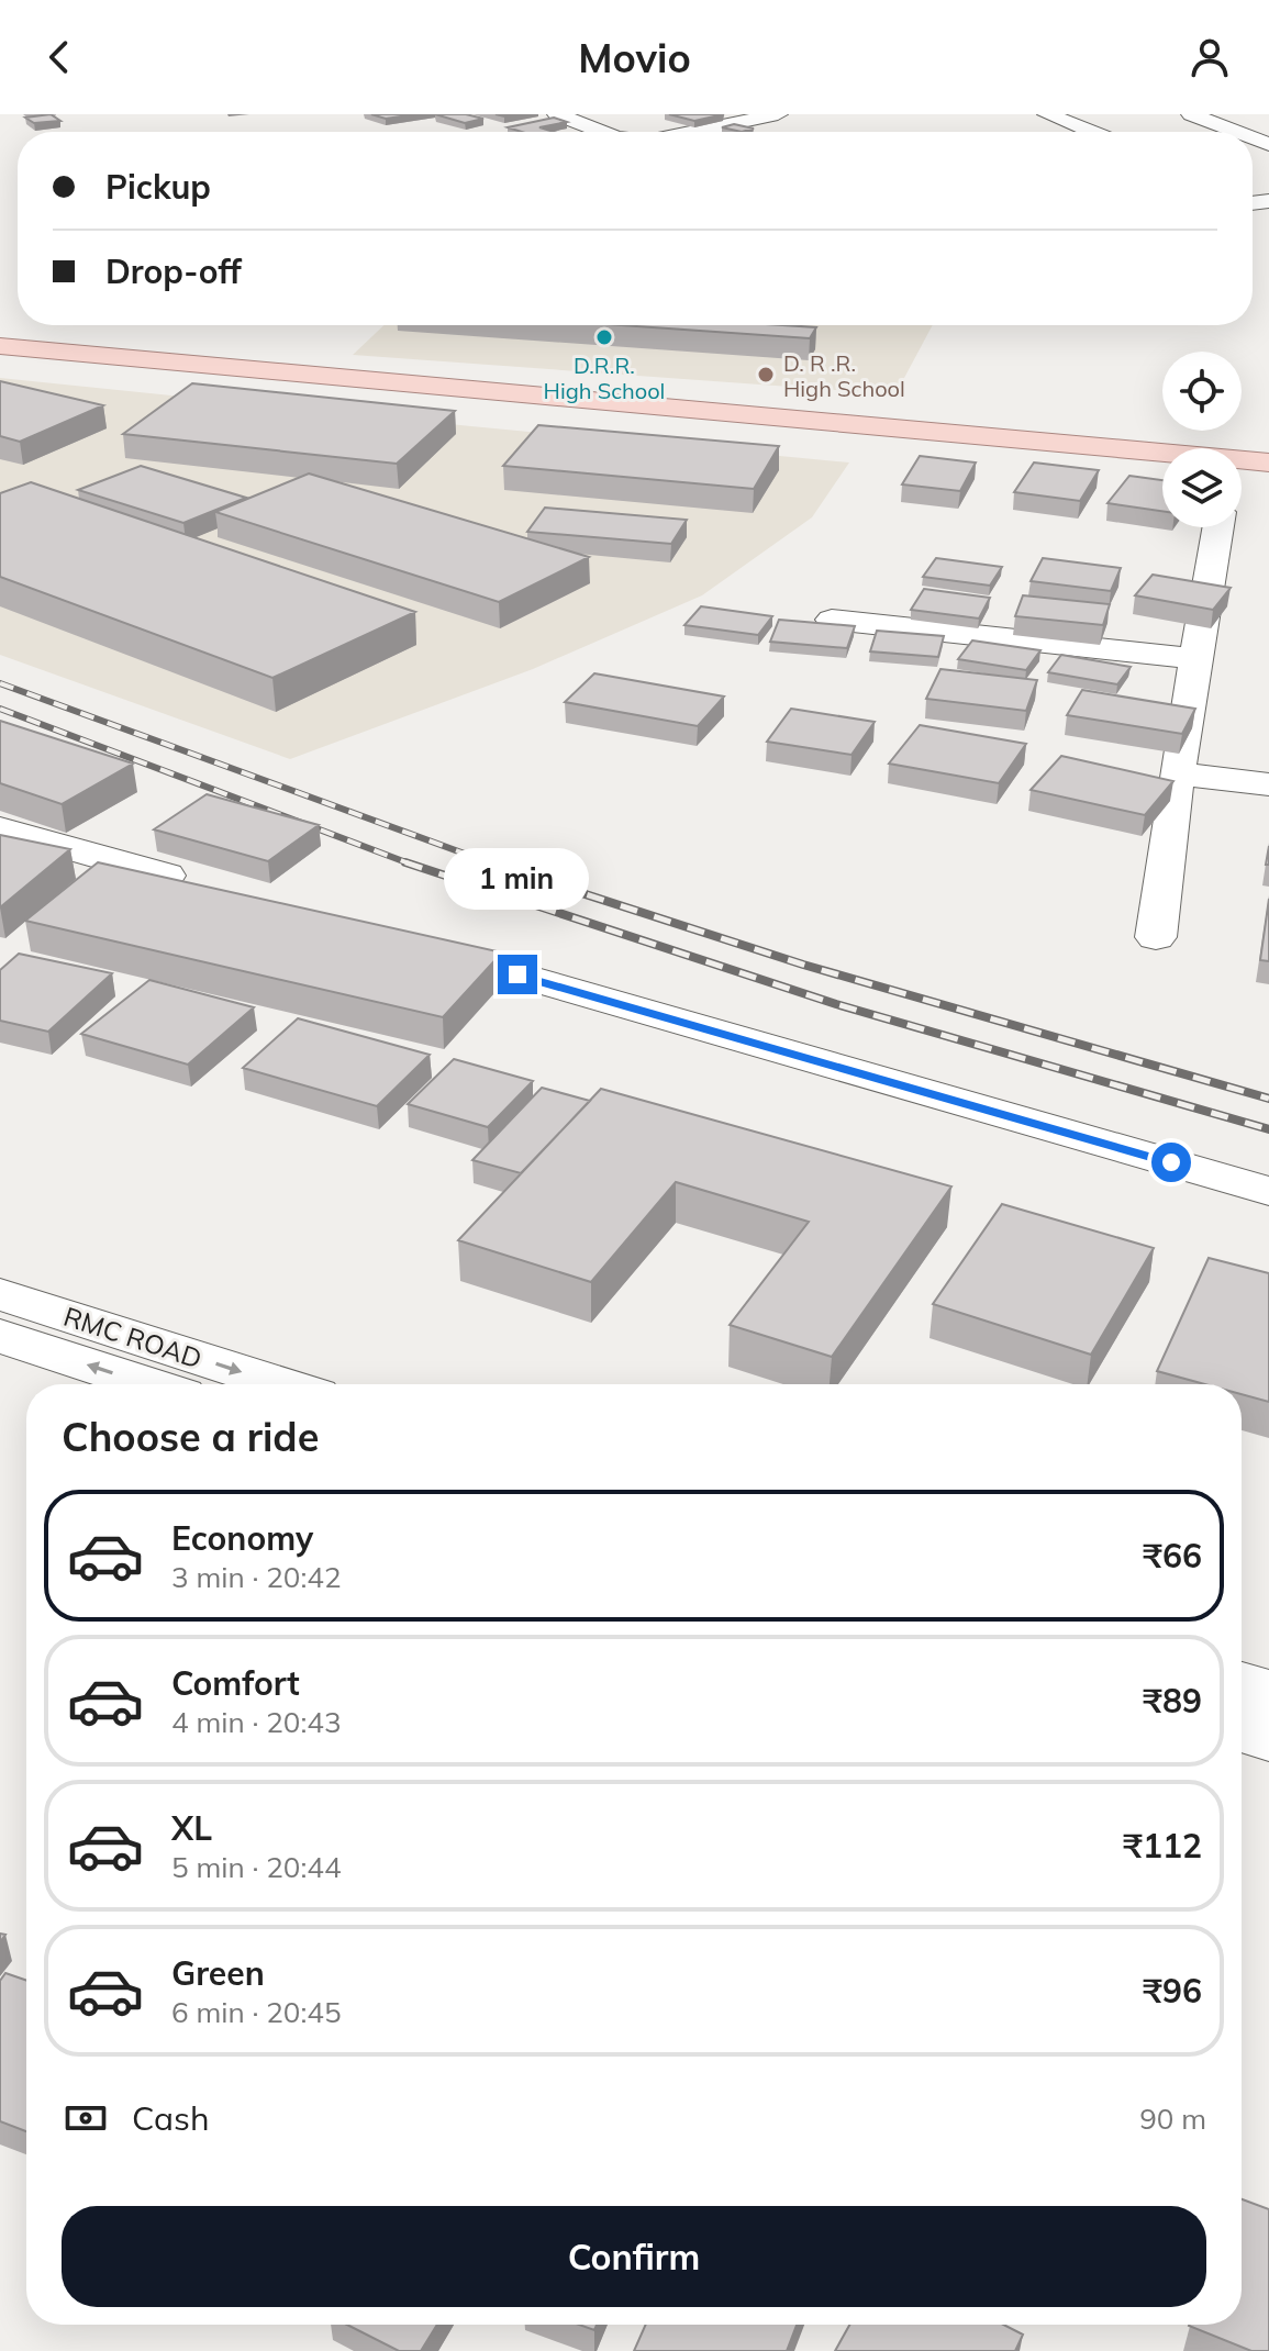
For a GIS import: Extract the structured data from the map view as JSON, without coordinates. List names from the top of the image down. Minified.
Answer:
{"streets":{"street":["RMC ROAD"]},"places":["D.R.R. High School","D. R .R. High School"],"page":{"header":"Movio","banner":["Pickup","Drop-off"],"bubble":"1 min","heading":"Choose a ride","list":[{"name":"Economy","note":"3 min · 20:42","value":"₹66"},{"name":"Comfort","note":"4 min · 20:43","value":"₹89"},{"name":"XL","note":"5 min · 20:44","value":"₹112"},{"name":"Green","note":"6 min · 20:45","value":"₹96"}],"pay":["Cash","90 m"],"buttons":"Confirm"}}
